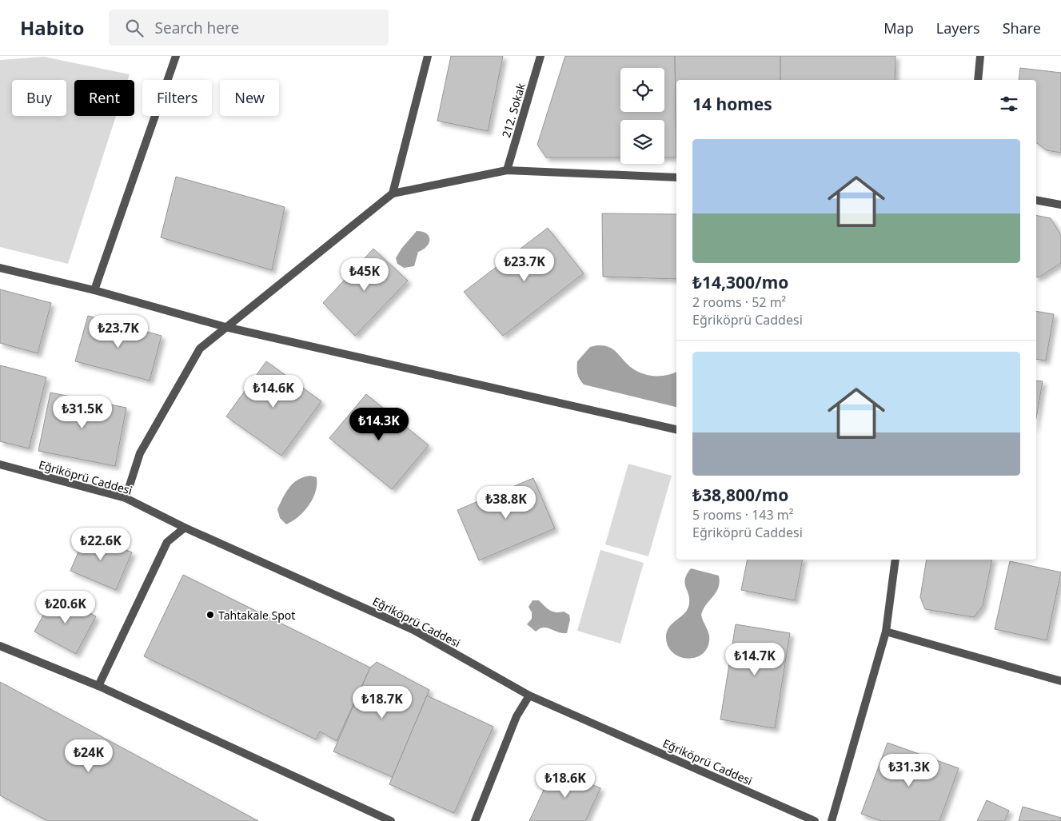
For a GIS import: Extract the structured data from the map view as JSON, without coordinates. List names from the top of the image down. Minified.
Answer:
{"streets":{"street":["212. Sokak","Eğriköprü Caddesi"]},"places":["Tahtakale Spot"],"page":{"header":"Habito","search":"Search here","nav":["Map","Layers","Share"],"chip":["Buy","Rent","Filters","New"],"heading":"14 homes","list":[{"name":"₺14,300/mo","note":"2 rooms · 52 m² · Eğriköprü Caddesi"},{"name":"₺38,800/mo","note":"5 rooms · 143 m² · Eğriköprü Caddesi"}],"price":["₺23.7K","₺45K","₺23.7K","₺14.6K","₺31.5K","₺14.3K","₺38.8K","₺22.6K","₺20.6K","₺14.7K","₺18.7K","₺24K","₺31.3K","₺18.6K"]}}
